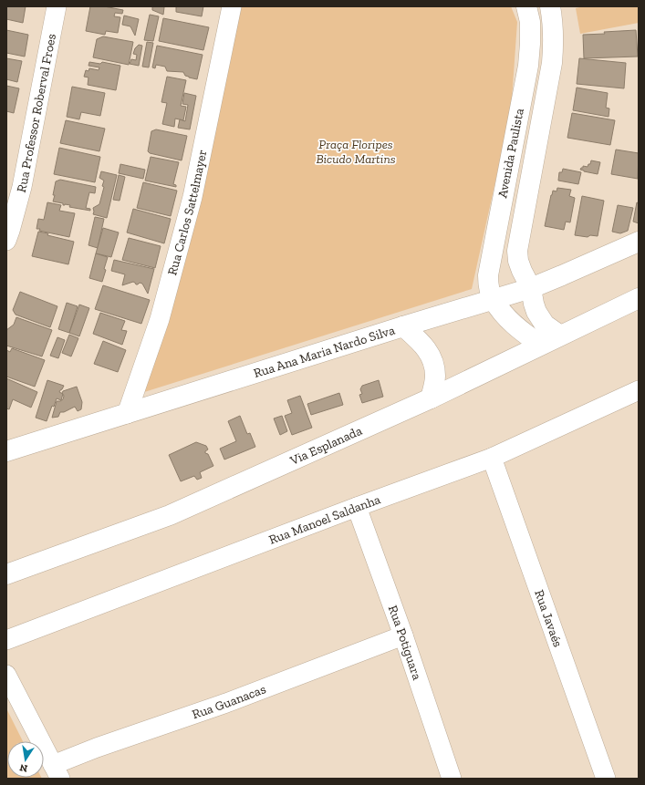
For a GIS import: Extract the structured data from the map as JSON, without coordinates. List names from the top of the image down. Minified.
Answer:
{"streets":{"main road":["Avenida Paulista","Rua Ana Maria Nardo Silva","Via Esplanada"],"street":["Rua Professor Roberval Froes","Rua Carlos Sattelmayer","Rua Manoel Saldanha","Rua Javaés","Rua Potiguara","Rua Guanacas"]},"crossings":[["Avenida Paulista","Rua Ana Maria Nardo Silva"],["Avenida Paulista","Via Esplanada"],["Rua Carlos Sattelmayer","Rua Ana Maria Nardo Silva"],["Rua Manoel Saldanha","Rua Javaés"],["Rua Manoel Saldanha","Rua Potiguara"],["Rua Potiguara","Rua Guanacas"]],"parks":["Praça Floripes Bicudo Martins"],"north":"bottom"}
